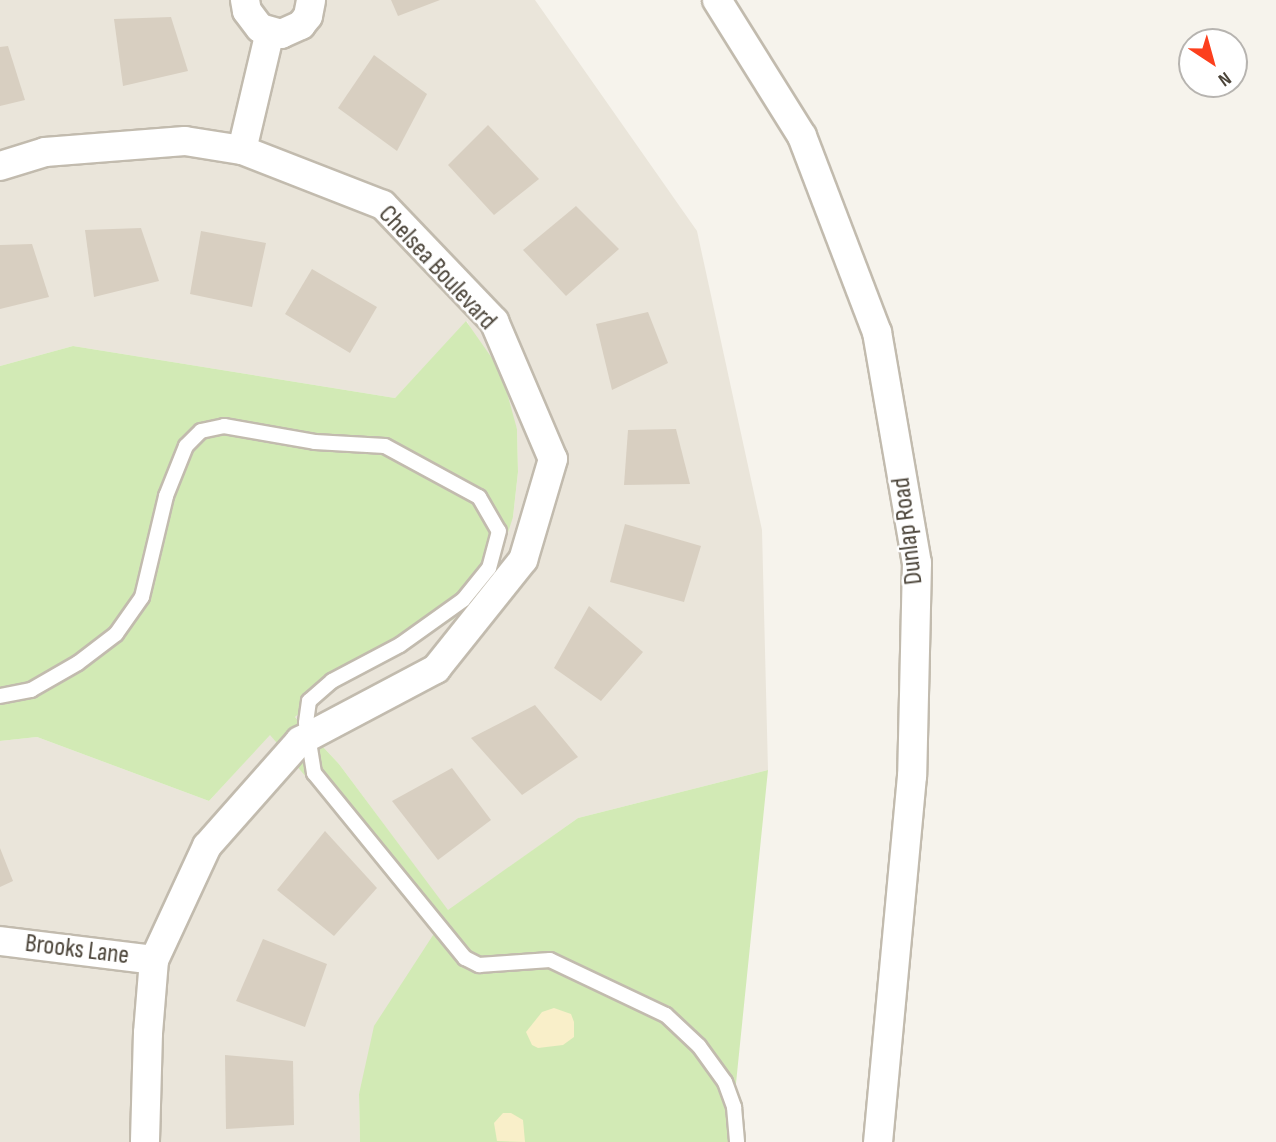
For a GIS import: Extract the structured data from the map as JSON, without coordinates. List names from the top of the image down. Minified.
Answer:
{"streets":{"street":["Chelsea Boulevard","Dunlap Road","Brooks Lane"]},"crossings":[["Chelsea Boulevard","Brooks Lane"]],"north":"bottom right"}
